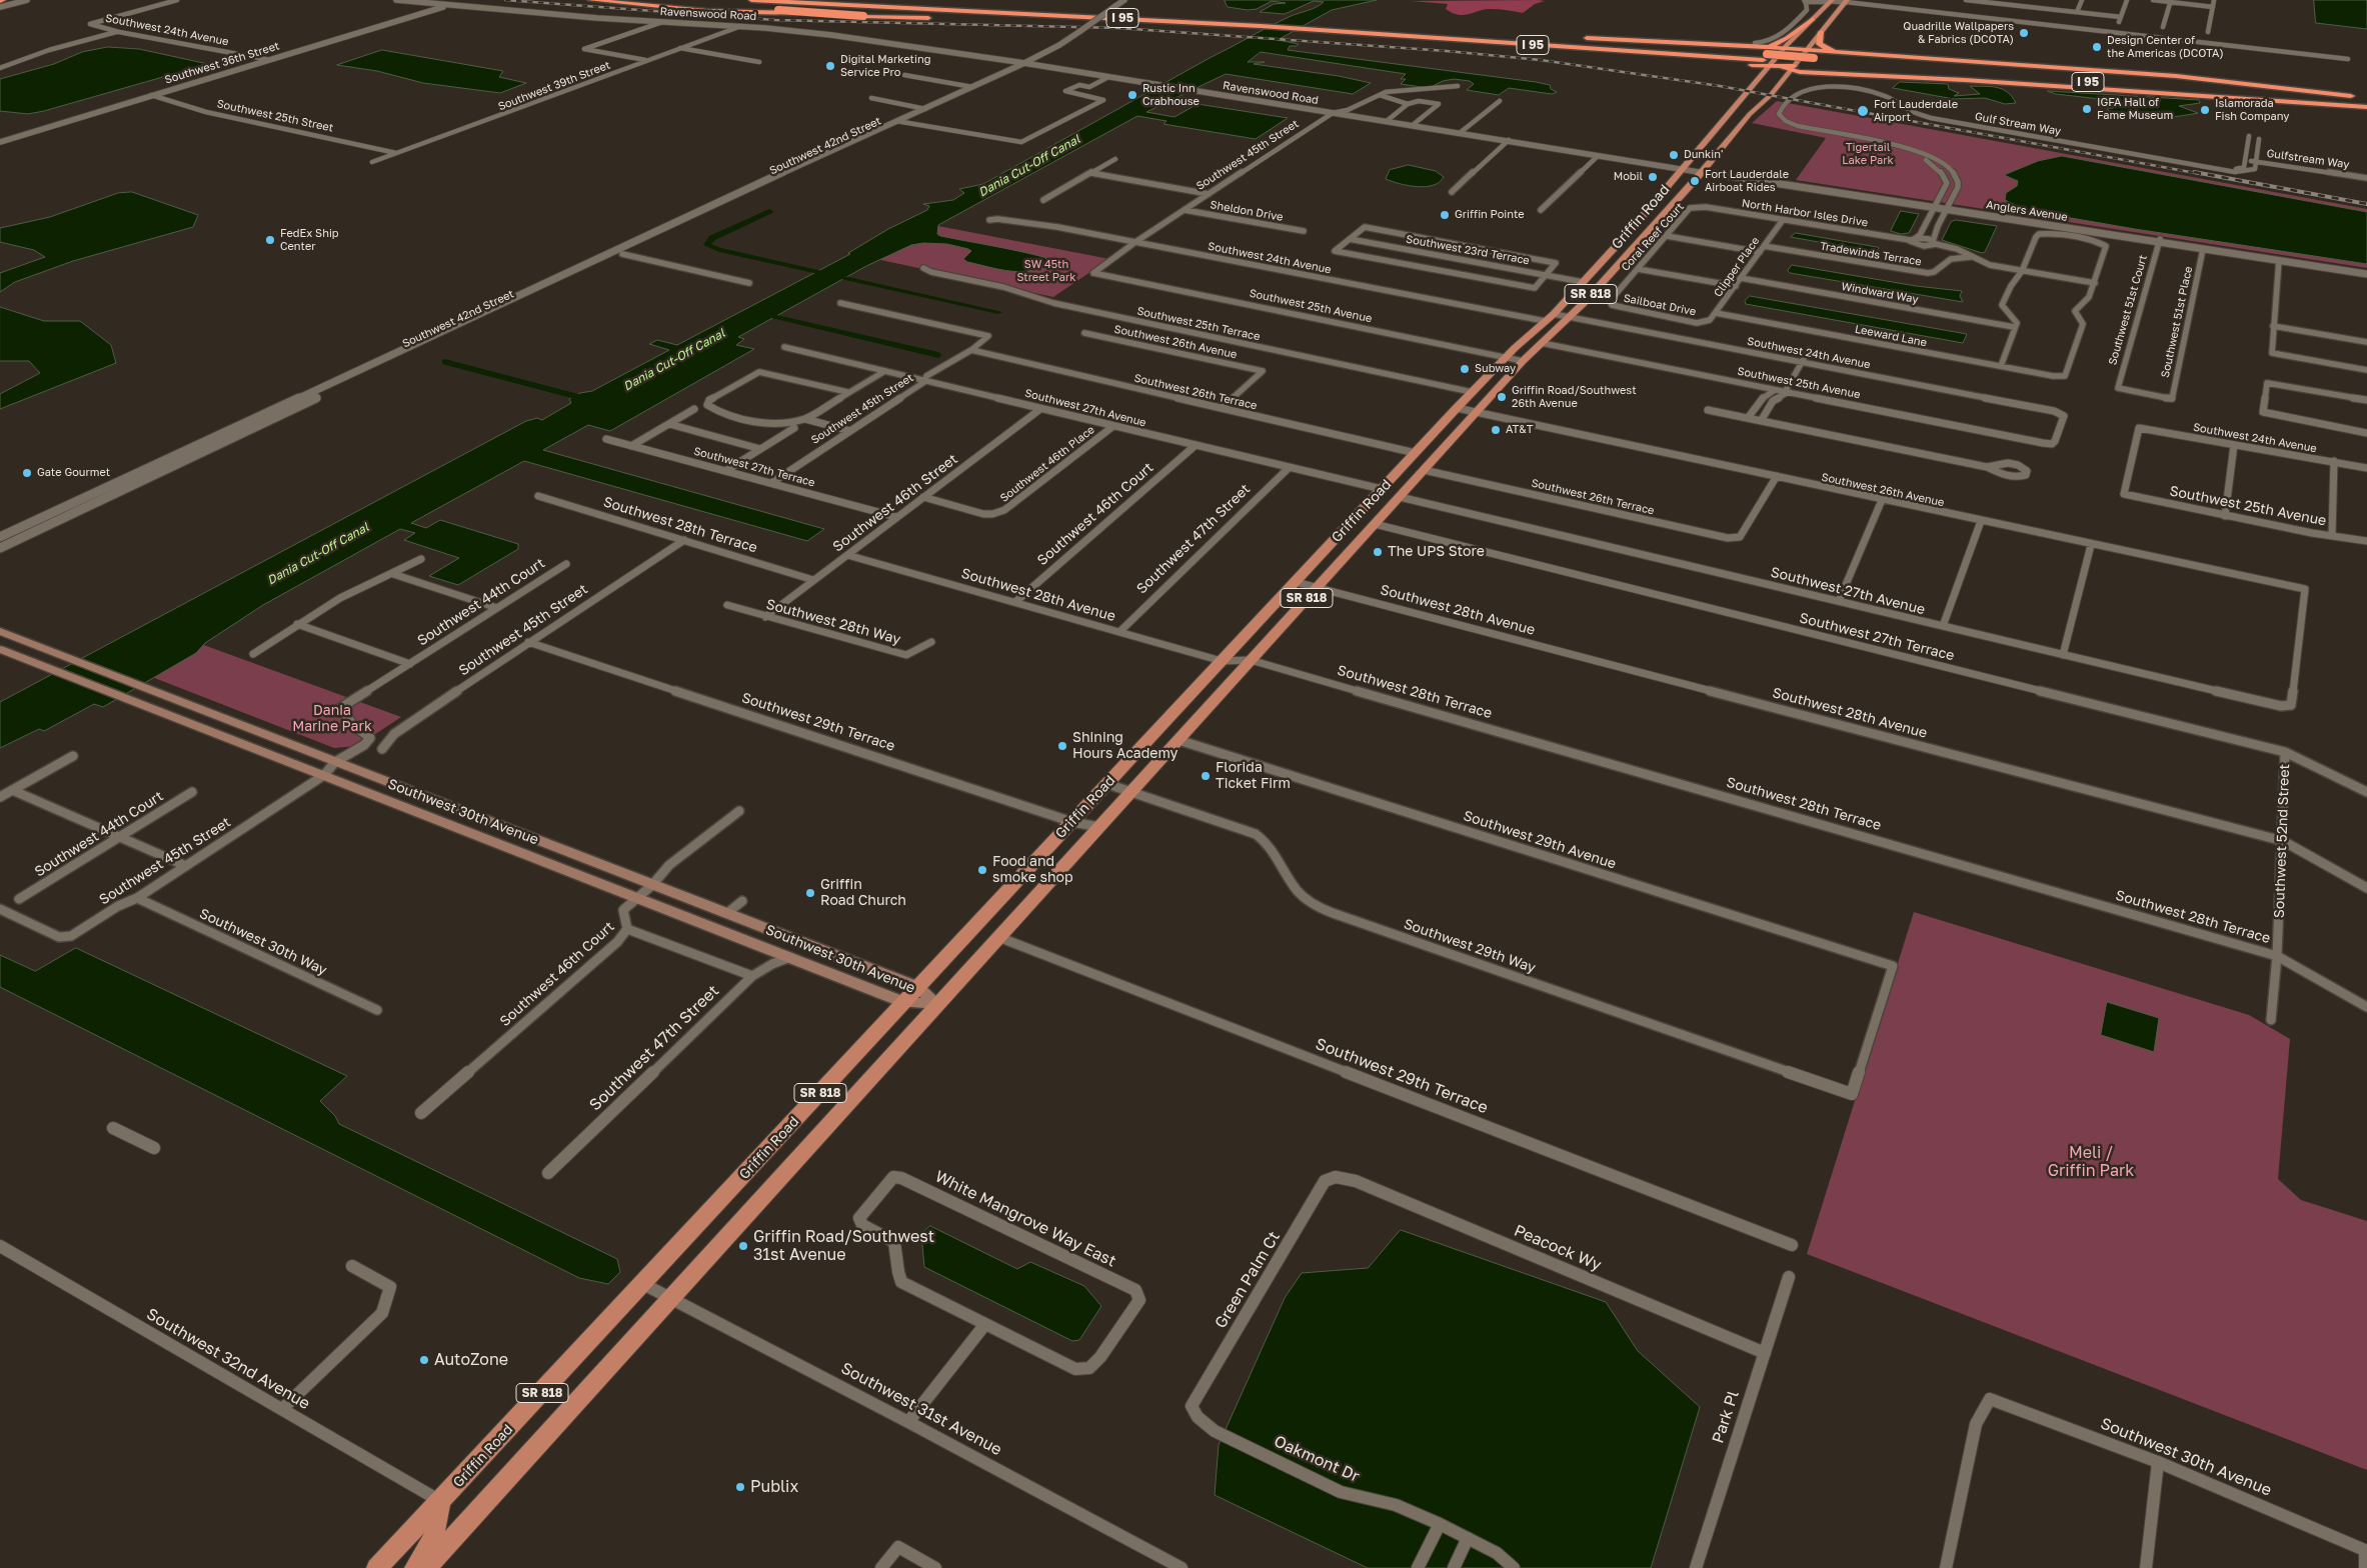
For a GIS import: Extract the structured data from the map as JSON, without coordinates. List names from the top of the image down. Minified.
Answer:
{"streets":{"highway":["I 95"],"main road":["Griffin Road","SR 818","Southwest 30th Avenue"],"street":["Ravenswood Road","Southwest 24th Avenue","Southwest 36th Street","Southwest 39th Street","Southwest 25th Street","Gulf Stream Way","Southwest 42nd Street","Southwest 45th Street","Gulfstream Way","Sheldon Drive","Anglers Avenue","North Harbor Isles Drive","Coral Reef Court","Southwest 23rd Terrace","Tradewinds Terrace","Clipper Place","Windward Way","Sailboat Drive","Southwest 25th Avenue","Southwest 51st Court","Southwest 51st Place","Southwest 25th Terrace","Leeward Lane","Southwest 26th Avenue","Southwest 26th Terrace","Southwest 27th Avenue","Southwest 46th Place","Southwest 27th Terrace","Southwest 46th Street","Southwest 46th Court","Southwest 28th Terrace","Southwest 47th Street","Southwest 28th Avenue","Southwest 44th Court","Southwest 28th Way","Southwest 29th Terrace","Southwest 29th Avenue","Southwest 52nd Street","Southwest 30th Way","Southwest 29th Way","White Mangrove Way East","Peacock Wy","Green Palm Ct","Southwest 32nd Avenue","Southwest 31st Avenue","Park Pl","Oakmont Dr"]},"crossings":[["Ravenswood Road","Southwest 36th Street"],["Ravenswood Road","Southwest 39th Street"],["Ravenswood Road","Southwest 42nd Street"],["Ravenswood Road","Southwest 45th Street"],["Ravenswood Road","Anglers Avenue"],["Ravenswood Road","Griffin Road"],["Southwest 24th Avenue","Southwest 36th Street"],["Southwest 24th Avenue","Southwest 45th Street"],["Southwest 24th Avenue","Griffin Road"],["Southwest 24th Avenue","Southwest 25th Avenue"],["Southwest 36th Street","Southwest 25th Street"],["Southwest 39th Street","Southwest 25th Street"],["Gulf Stream Way","Gulfstream Way"],["Gulf Stream Way","Anglers Avenue"],["Southwest 45th Street","Sheldon Drive"],["Southwest 45th Street","Southwest 25th Avenue"],["Southwest 45th Street","Southwest 26th Terrace"],["Southwest 45th Street","Southwest 27th Avenue"],["Southwest 45th Street","Southwest 27th Terrace"],["Southwest 45th Street","Southwest 28th Terrace"],["Southwest 45th Street","Southwest 44th Court"],["Southwest 45th Street","Southwest 29th Terrace"],["Southwest 45th Street","Southwest 30th Avenue"],["Southwest 45th Street","Southwest 30th Way"],["Anglers Avenue","Griffin Road"],["Anglers Avenue","Southwest 51st Court"],["Anglers Avenue","Southwest 51st Place"],["North Harbor Isles Drive","Coral Reef Court"],["North Harbor Isles Drive","Clipper Place"],["Griffin Road","Southwest 23rd Terrace"],["Griffin Road","Southwest 25th Avenue"],["Griffin Road","Southwest 25th Terrace"],["Griffin Road","Southwest 26th Avenue"],["Griffin Road","Southwest 26th Terrace"],["Griffin Road","Southwest 27th Avenue"],["Griffin Road","Southwest 27th Terrace"],["Griffin Road","Southwest 28th Terrace"],["Griffin Road","Southwest 28th Avenue"],["Griffin Road","Southwest 29th Terrace"],["Griffin Road","Southwest 30th Avenue"],["Griffin Road","Southwest 29th Avenue"],["Griffin Road","Southwest 29th Way"],["Griffin Road","Southwest 32nd Avenue"],["Griffin Road","Southwest 31st Avenue"],["Coral Reef Court","Sailboat Drive"],["Tradewinds Terrace","Clipper Place"],["Clipper Place","Windward Way"],["Clipper Place","Sailboat Drive"],["Clipper Place","Leeward Lane"],["Southwest 51st Court","Southwest 51st Place"],["Southwest 26th Avenue","Southwest 26th Terrace"],["Southwest 26th Avenue","Southwest 27th Avenue"],["Southwest 27th Avenue","Southwest 46th Place"],["Southwest 27th Avenue","Southwest 46th Street"],["Southwest 27th Avenue","Southwest 46th Court"],["Southwest 27th Avenue","Southwest 47th Street"],["Southwest 46th Place","Southwest 46th Street"],["Southwest 27th Terrace","Southwest 46th Street"],["Southwest 27th Terrace","Southwest 52nd Street"],["Southwest 46th Street","Southwest 28th Terrace"],["Southwest 46th Street","Southwest 28th Avenue"],["Southwest 46th Street","Southwest 28th Way"],["Southwest 46th Court","Southwest 28th Avenue"],["Southwest 46th Court","Southwest 30th Avenue"],["Southwest 28th Terrace","Southwest 28th Avenue"],["Southwest 28th Terrace","Southwest 52nd Street"],["Southwest 47th Street","Southwest 28th Avenue"],["Southwest 47th Street","Southwest 30th Avenue"],["Southwest 28th Avenue","Southwest 52nd Street"],["Southwest 44th Court","Southwest 30th Avenue"],["Southwest 29th Avenue","Southwest 29th Way"],["Peacock Wy","Green Palm Ct"],["Peacock Wy","Park Pl"],["Green Palm Ct","Oakmont Dr"]],"water":["Dania Cut-Off Canal"],"parks":["Tigertail Lake Park","SW 45th Street Park","Dania Marine Park","Meli / Griffin Park"],"places":["Quadrille Wallpapers & Fabrics (DCOTA)","Design Center of the Americas (DCOTA)","Digital Marketing Service Pro","Rustic Inn Crabhouse","IGFA Hall of Fame Museum","Islamorada Fish Company","Fort Lauderdale Airport","Dunkin'","Mobil","Fort Lauderdale Airboat Rides","Griffin Pointe","FedEx Ship Center","Subway","Griffin Road/Southwest 26th Avenue","AT&T","Gate Gourmet","The UPS Store","Shining Hours Academy","Florida Ticket Firm","Food and smoke shop","Griffin Road Church","Griffin Road/Southwest 31st Avenue","AutoZone","Publix"]}
